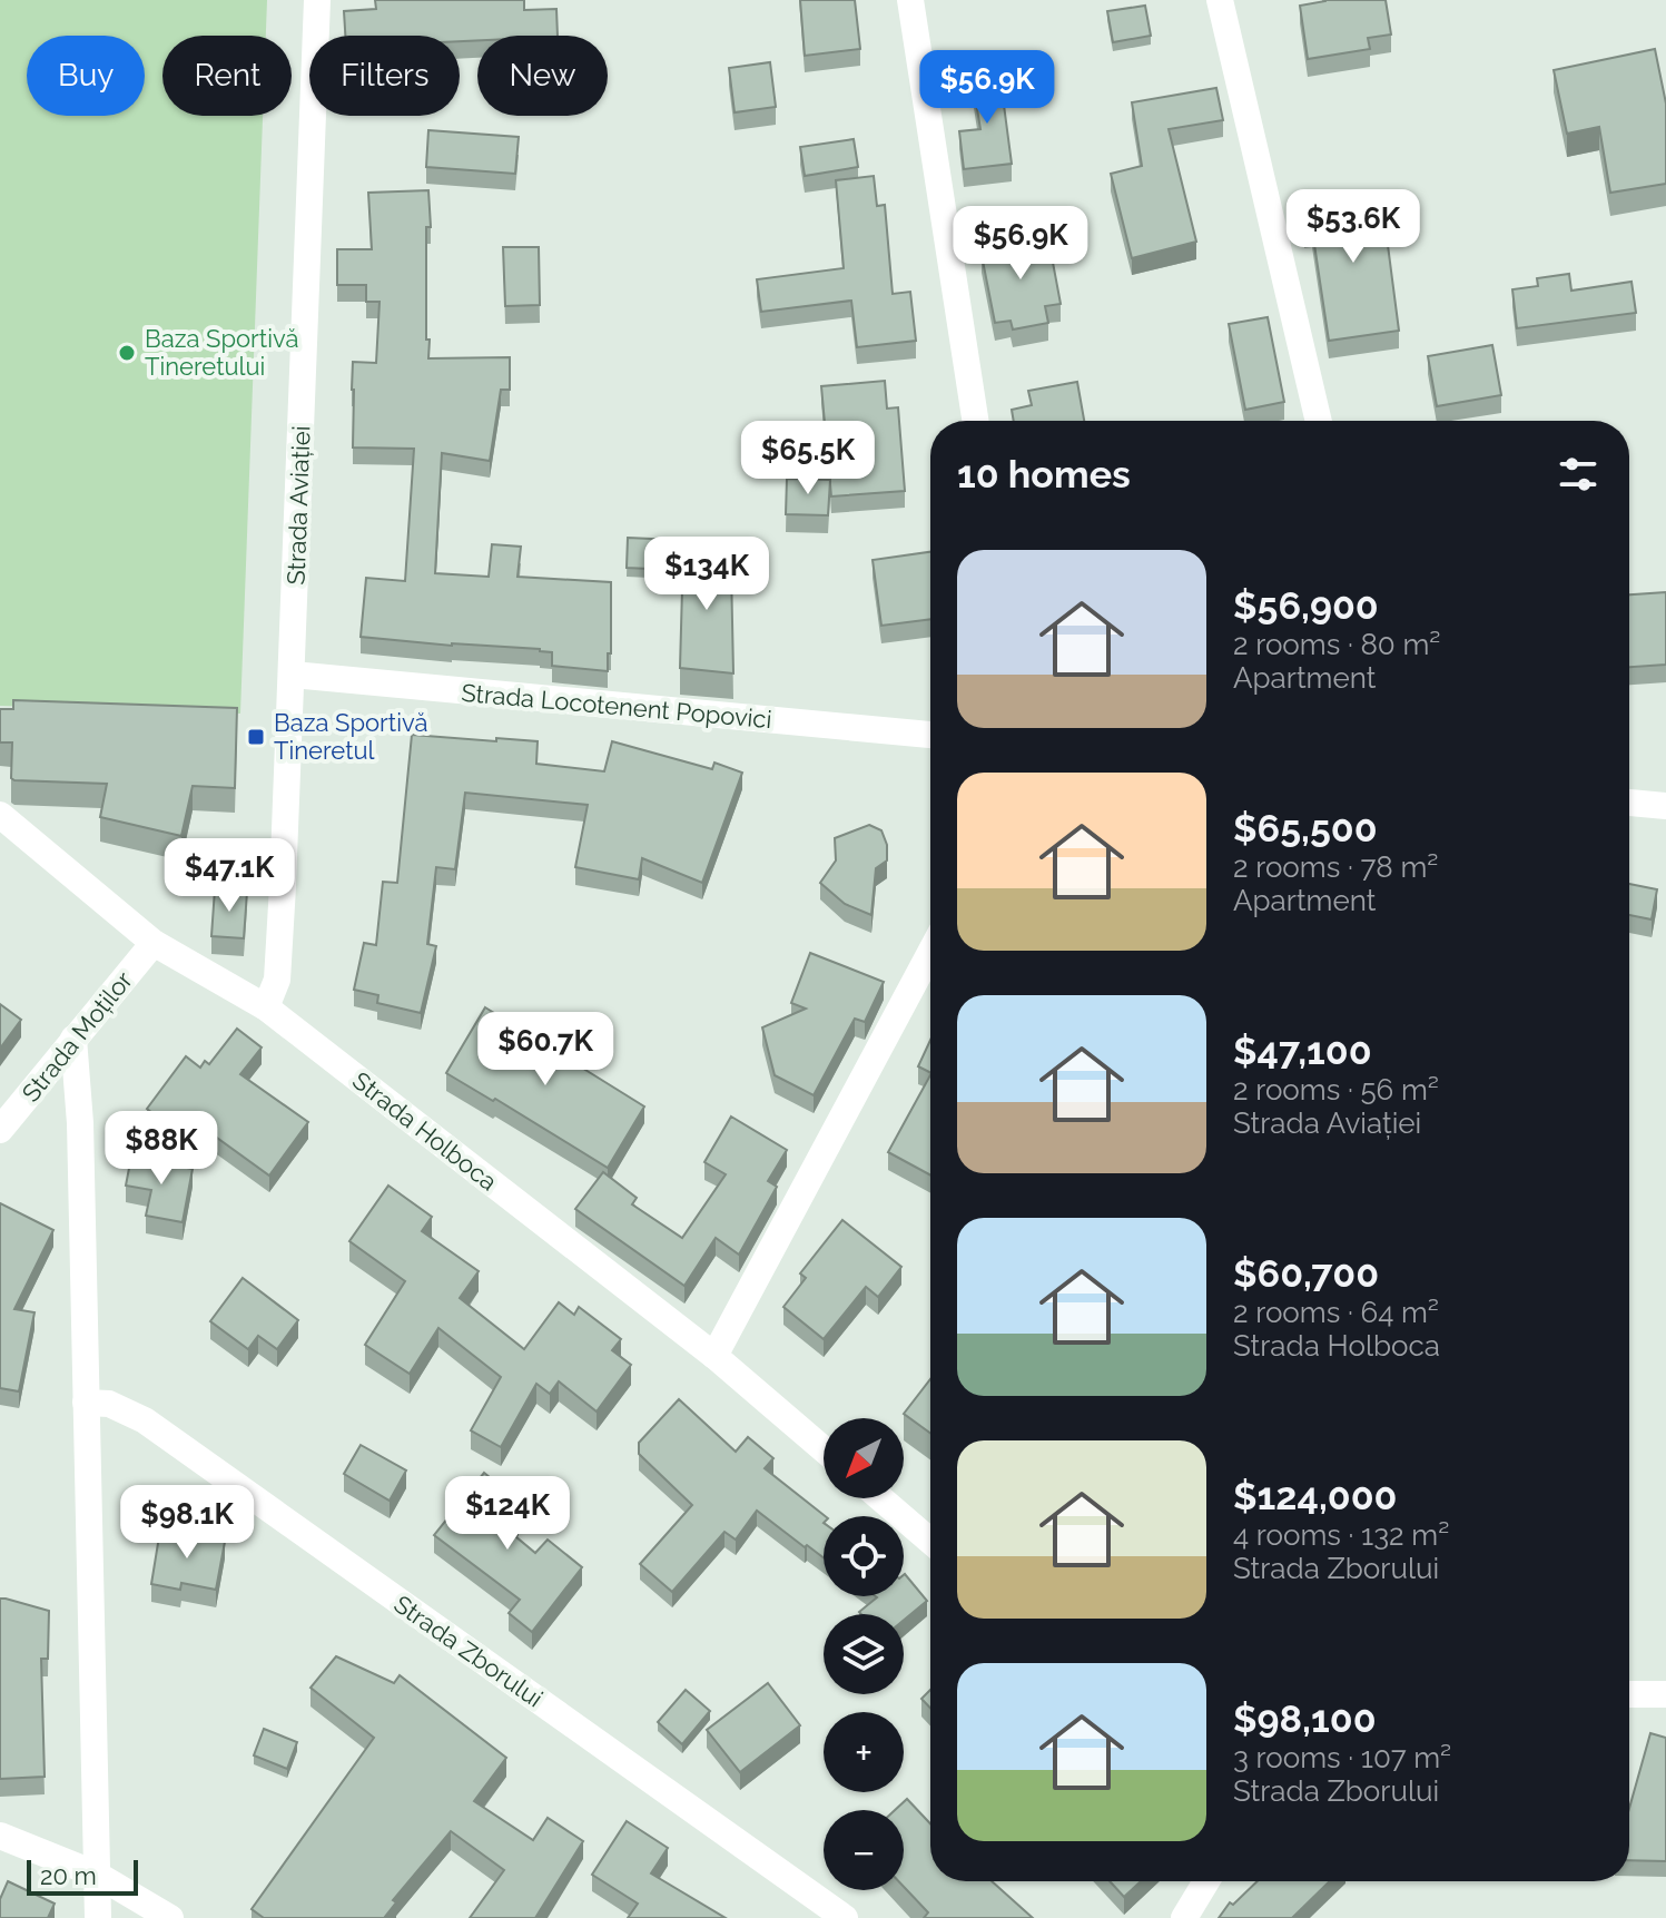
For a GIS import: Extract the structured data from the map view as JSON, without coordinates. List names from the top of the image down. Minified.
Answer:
{"streets":{"street":["Strada Aviației","Strada Locotenent Popovici","Strada Moților","Strada Holboca","Strada Zborului"]},"crossings":[["Strada Aviației","Strada Locotenent Popovici"],["Strada Aviației","Strada Holboca"],["Strada Moților","Strada Holboca"]],"places":{"other":["Baza Sportivă Tineretului"],"transit":["Baza Sportivă Tineretul"]},"scale_bar":"20 m","north":"bottom left","page":{"chip":["Buy","Rent","Filters","New"],"price":["$56.9K","$53.6K","$56.9K","$65.5K","$134K","$47.1K","$60.7K","$88K","$124K","$98.1K"],"heading":"10 homes","list":[{"name":"$56,900","note":"2 rooms · 80 m² · Apartment"},{"name":"$65,500","note":"2 rooms · 78 m² · Apartment"},{"name":"$47,100","note":"2 rooms · 56 m² · Strada Aviației"},{"name":"$60,700","note":"2 rooms · 64 m² · Strada Holboca"},{"name":"$124,000","note":"4 rooms · 132 m² · Strada Zborului"},{"name":"$98,100","note":"3 rooms · 107 m² · Strada Zborului"}],"map_buttons":["+","−"],"scale":"20 m"}}
